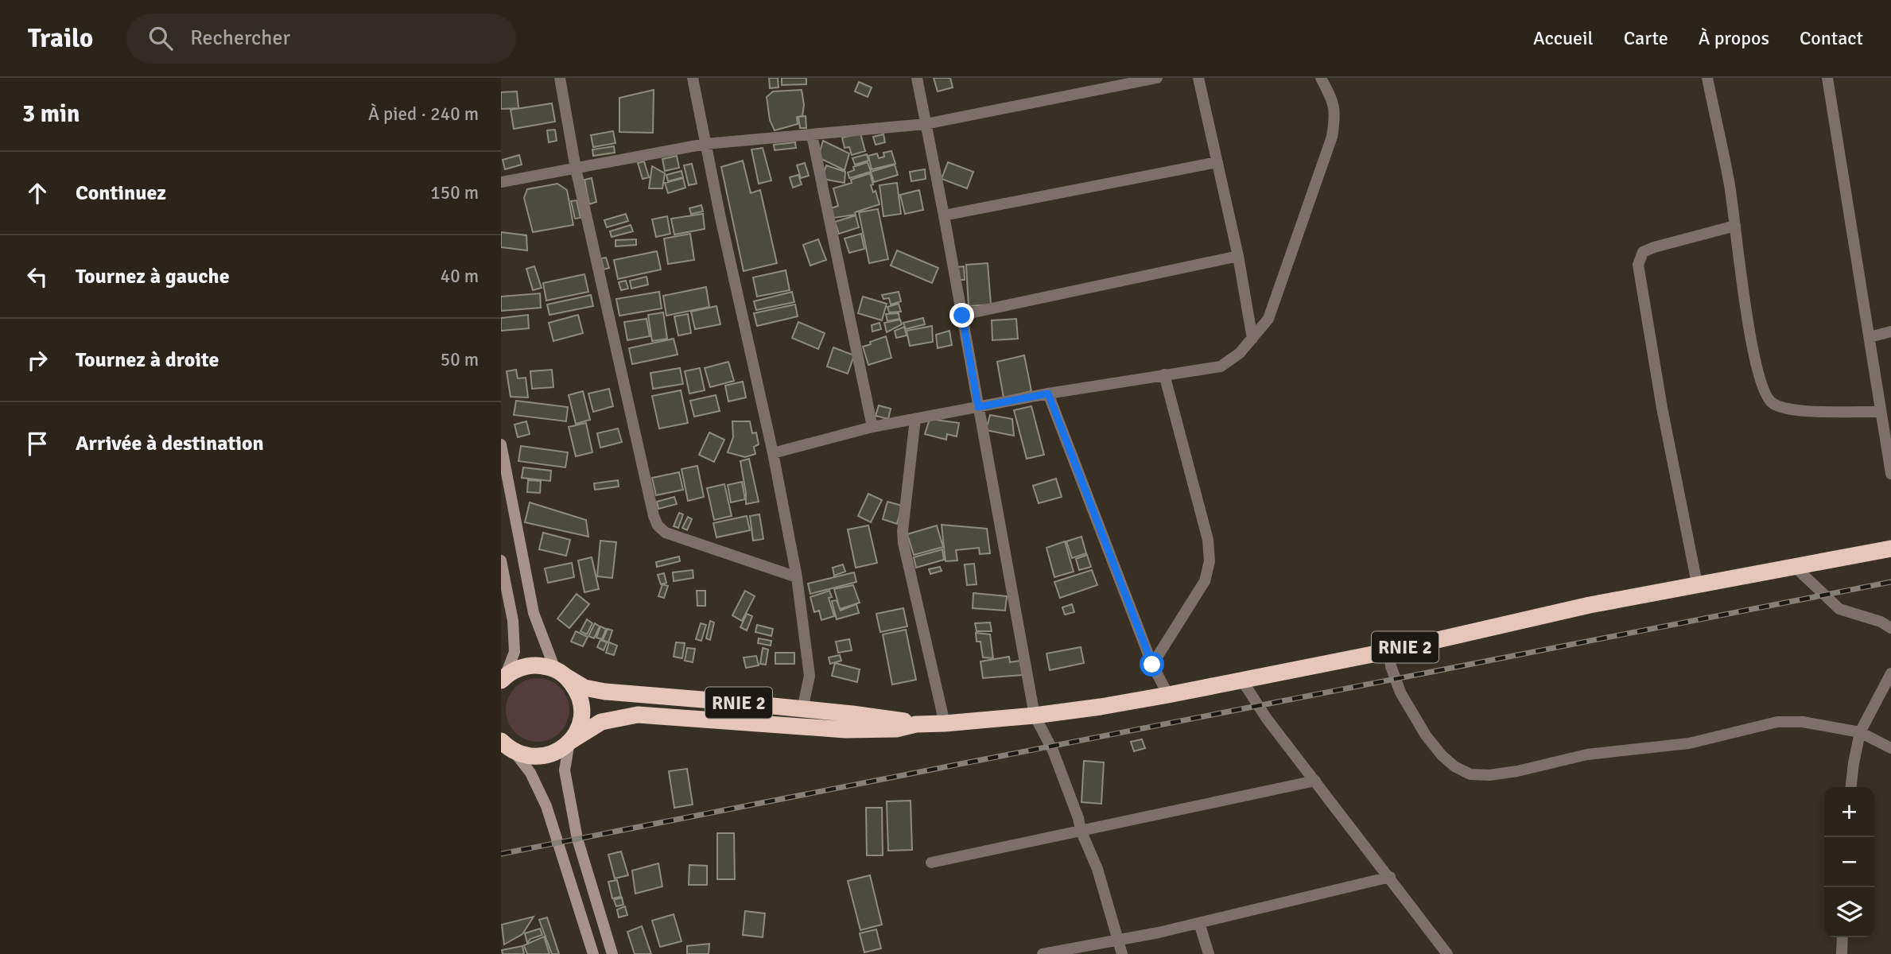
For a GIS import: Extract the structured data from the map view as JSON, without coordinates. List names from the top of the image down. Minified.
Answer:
{"streets":{"highway":["RNIE 2"]},"page":{"header":"Trailo","search":"Rechercher","nav":["Accueil","Carte","À propos","Contact"],"heading":["3 min","À pied · 240 m"],"list":[["Continuez","150 m"],["Tournez à gauche","40 m"],["Tournez à droite","50 m"],"Arrivée à destination"],"map_buttons":["+","−"]}}
